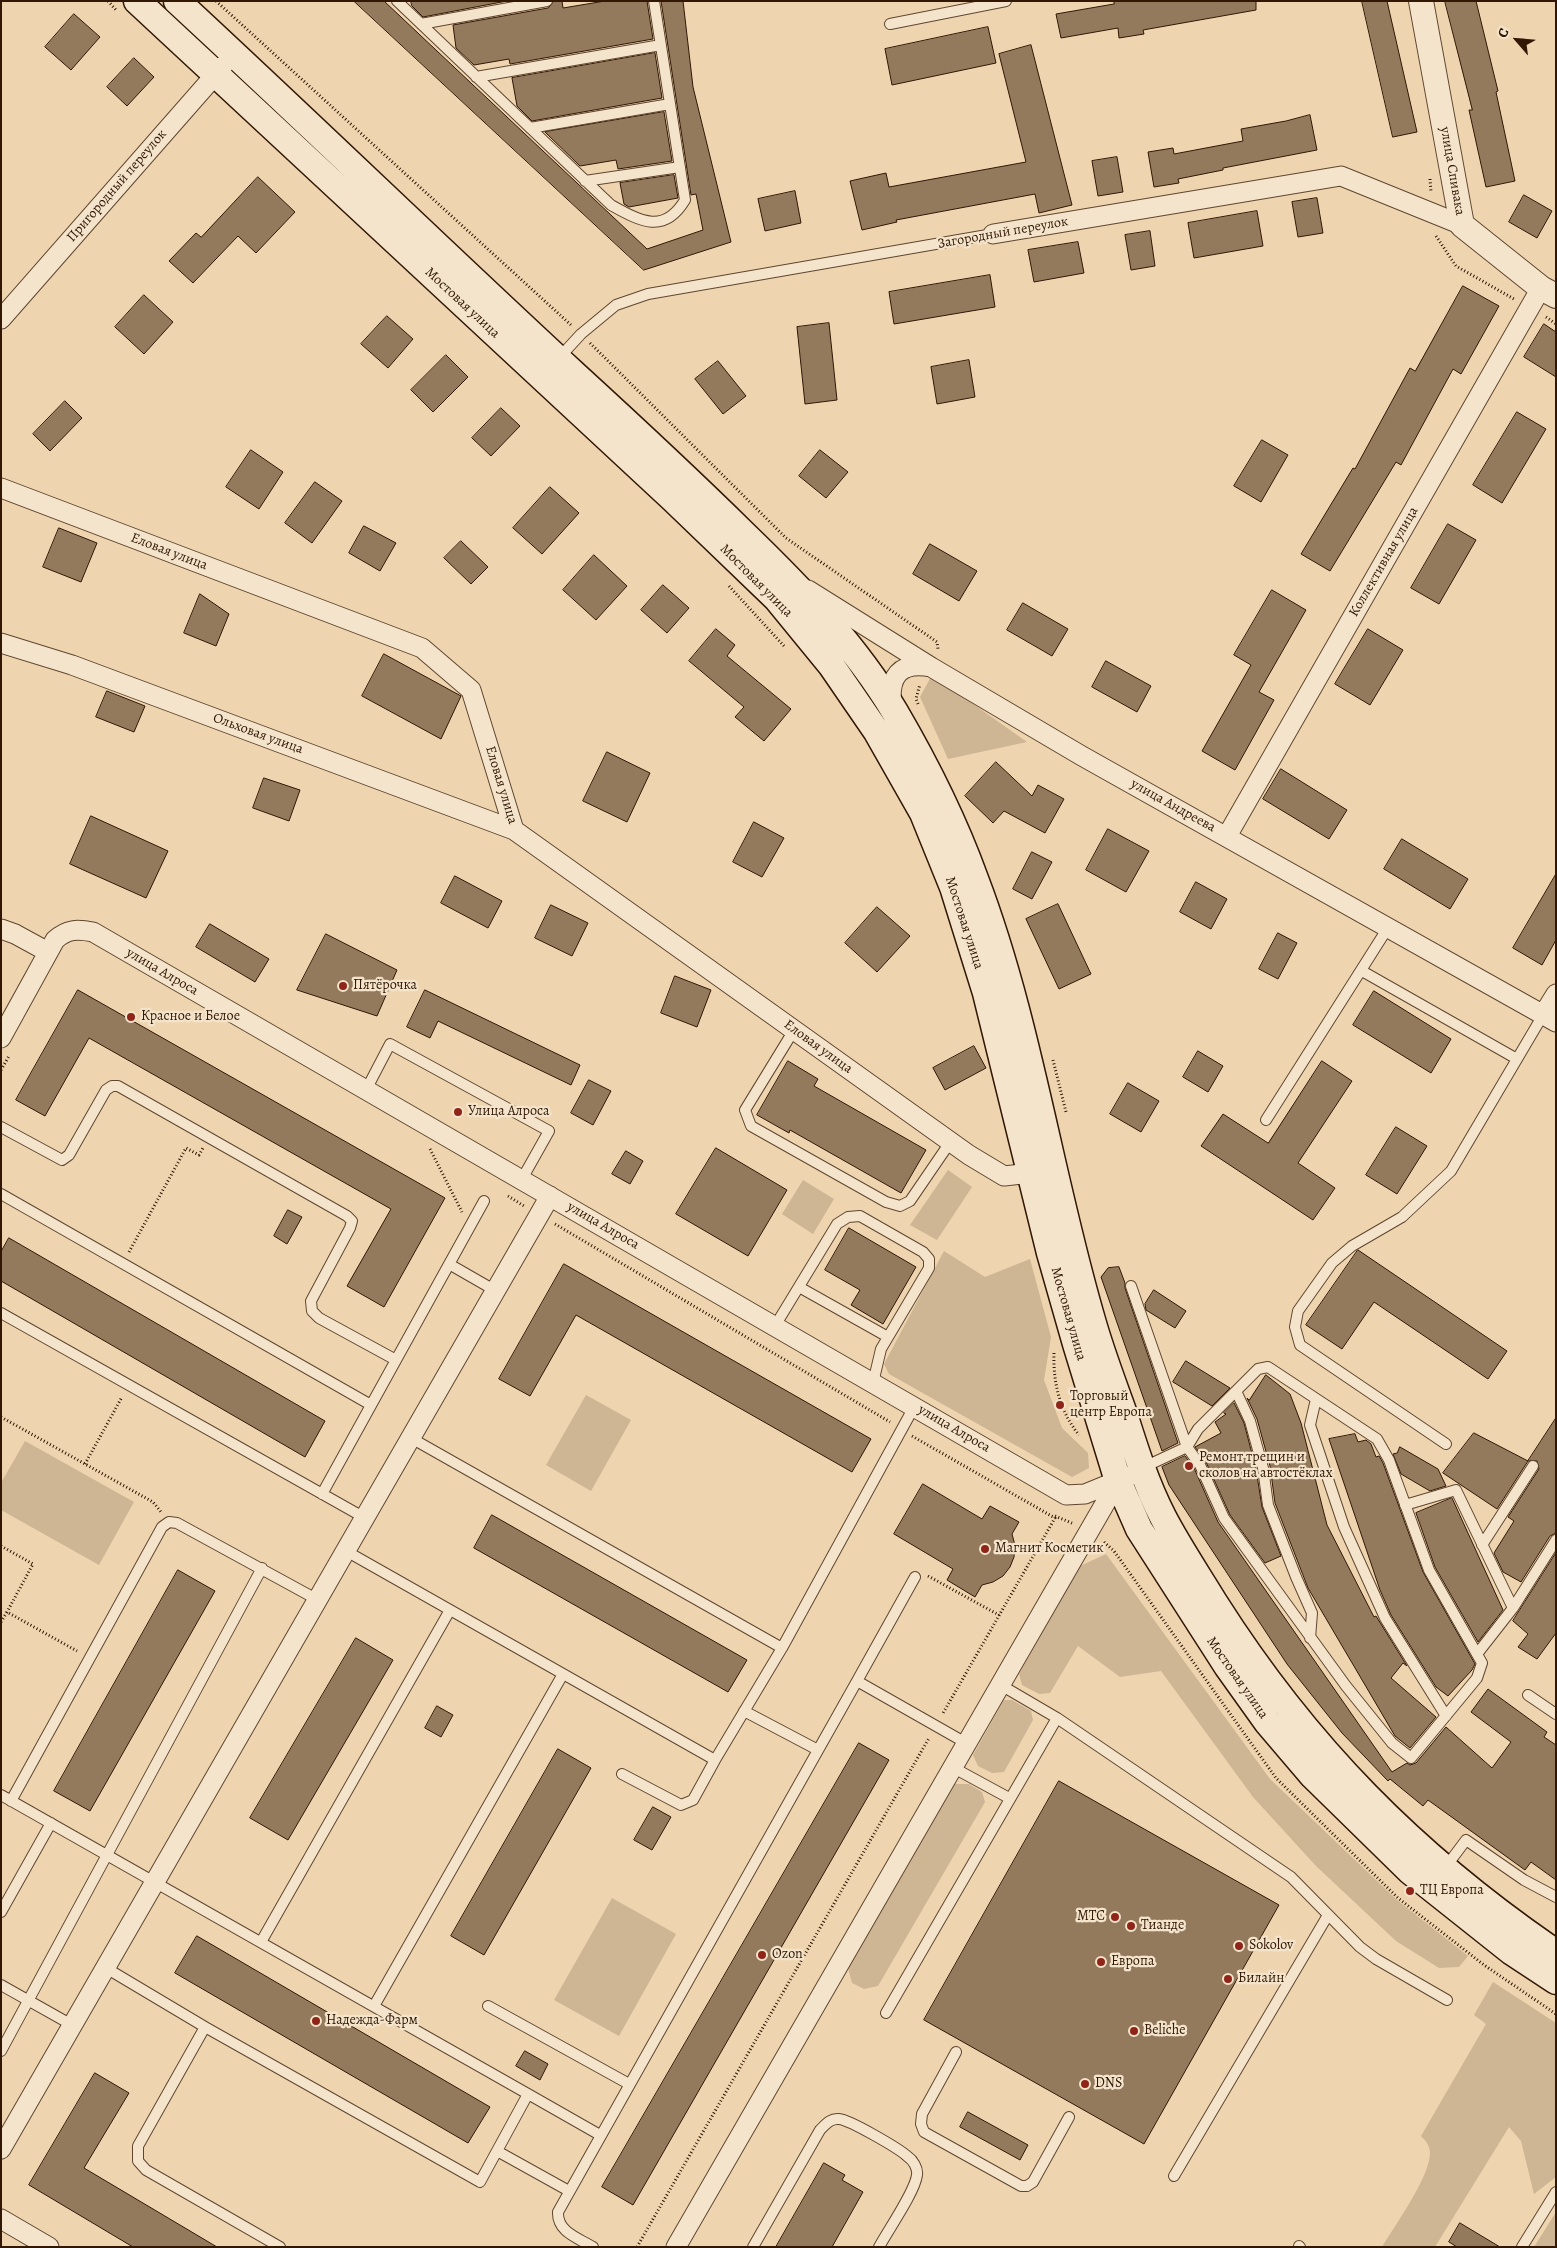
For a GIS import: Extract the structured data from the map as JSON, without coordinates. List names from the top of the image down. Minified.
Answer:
{"streets":{"main road":["Мостовая улица"],"street":["улица Спивака","Пригородный переулок","Загородный переулок","Еловая улица","Коллективная улица","Ольховая улица","улица Андреева","улица Алроса"]},"crossings":[["улица Спивака","Загородный переулок"],["улица Спивака","Коллективная улица"],["Пригородный переулок","Мостовая улица"],["Загородный переулок","Мостовая улица"],["Мостовая улица","Еловая улица"],["Мостовая улица","улица Андреева"],["Мостовая улица","улица Алроса"],["Еловая улица","Ольховая улица"],["Коллективная улица","улица Андреева"]],"places":["Пятёрочка","Красное и Белое","Улица Алроса","Торговый центр Европа","Ремонт трещин и сколов на автостёклах","Магнит Косметик","ТЦ Европа","МТС","Тианде","Sokolov","Ozon","Европа","Билайн","Надежда-Фарм","Beliche","DNS"],"north":"top left"}
